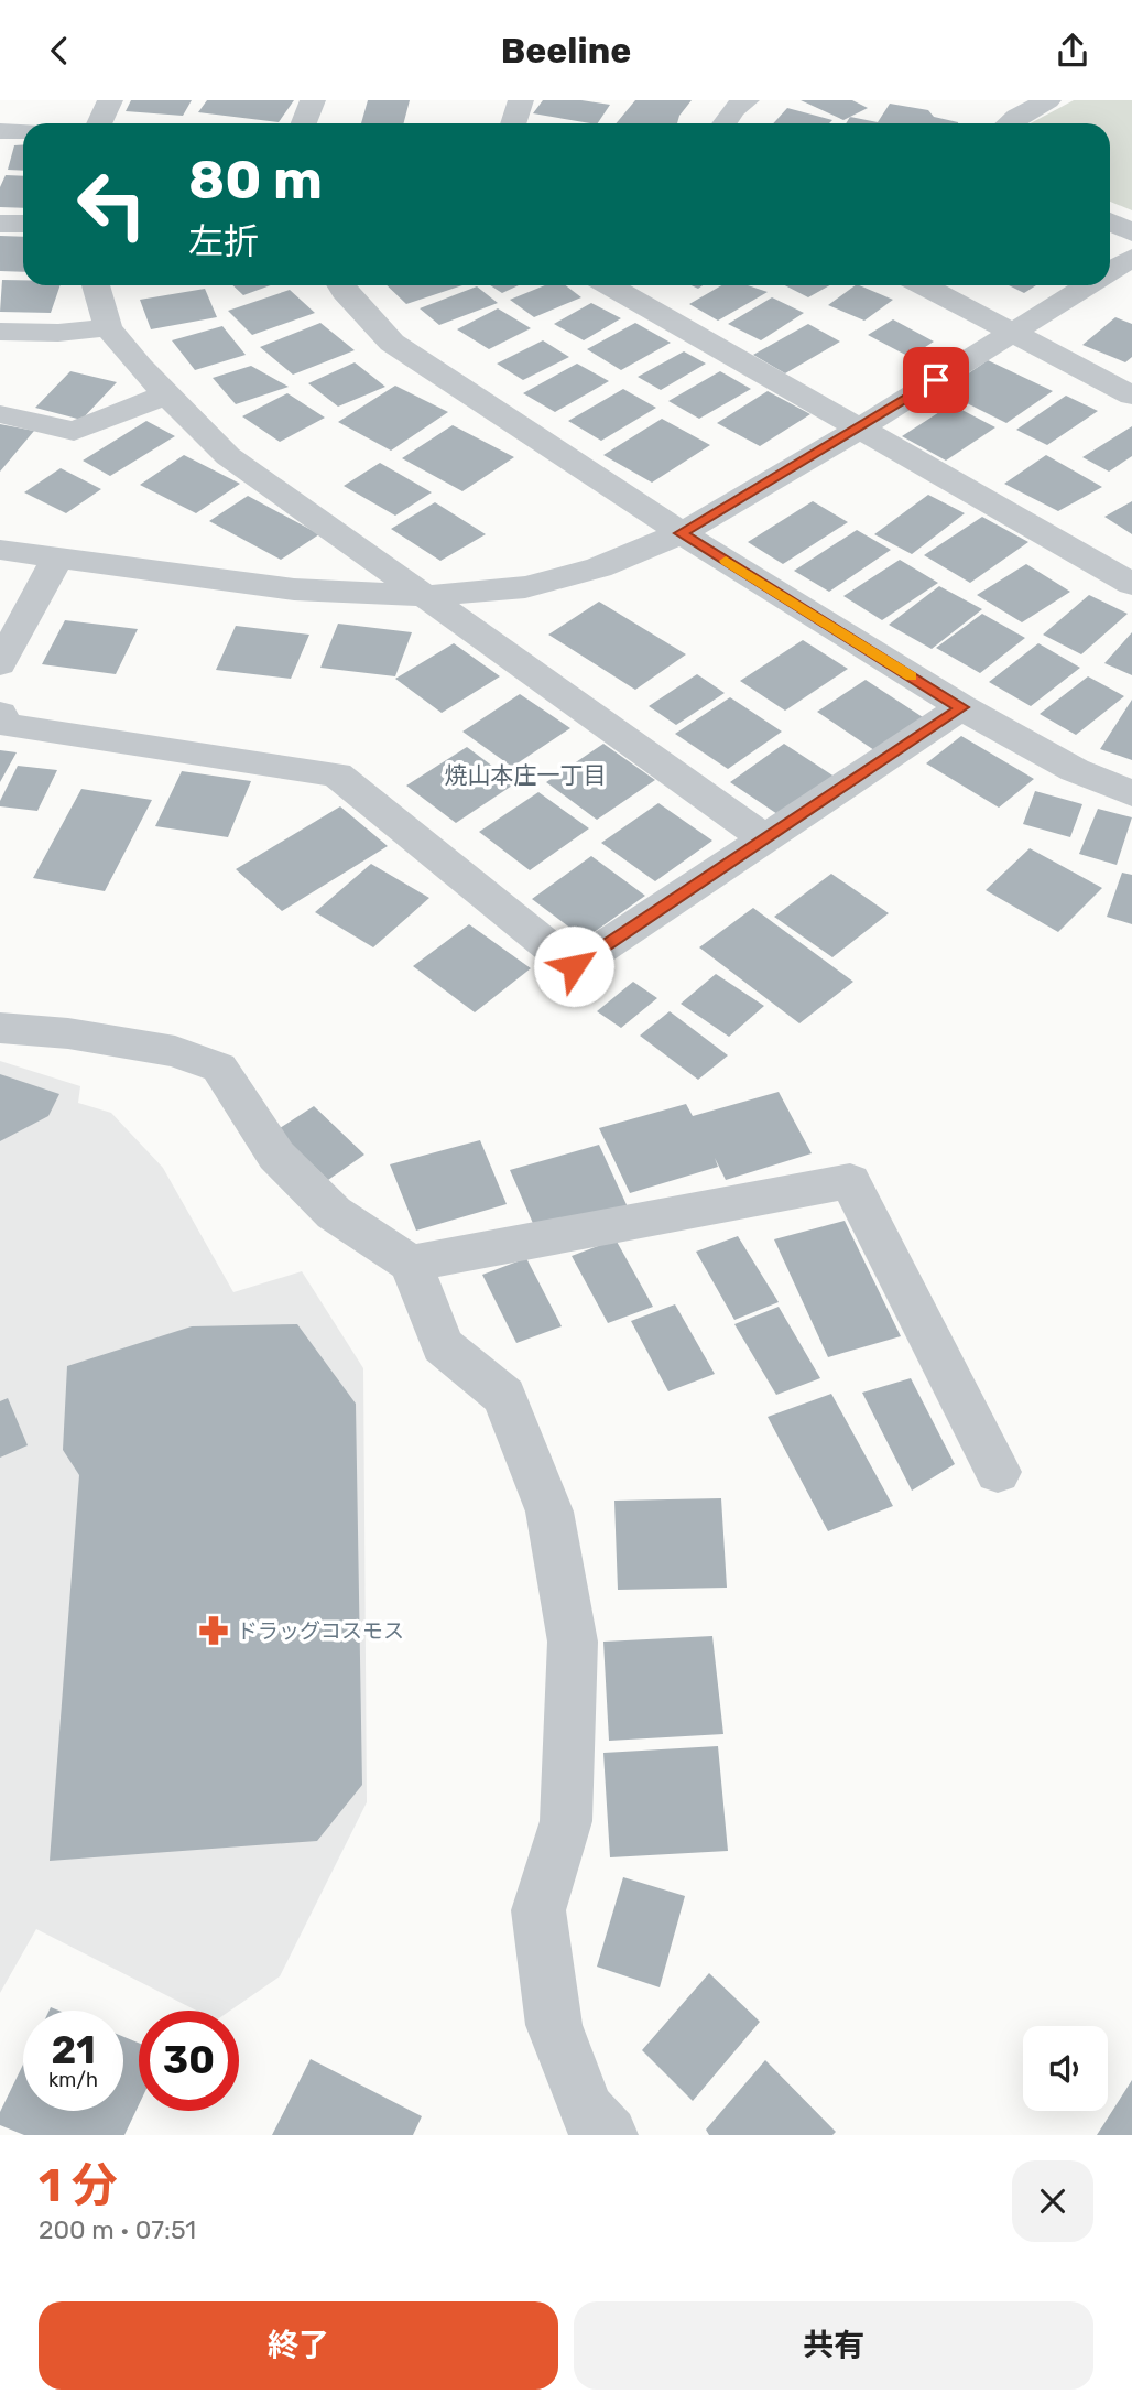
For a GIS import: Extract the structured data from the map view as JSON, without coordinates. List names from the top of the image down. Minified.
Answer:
{"districts":["焼山本庄一丁目"],"places":{"pharmacy":["ドラッグコスモス"]},"page":{"header":"Beeline","turn":["80 m","左折"],"speed":"21 km/h","limit":"30","heading":["1 分","200 m · 07:51"],"buttons":["終了","共有"]}}
